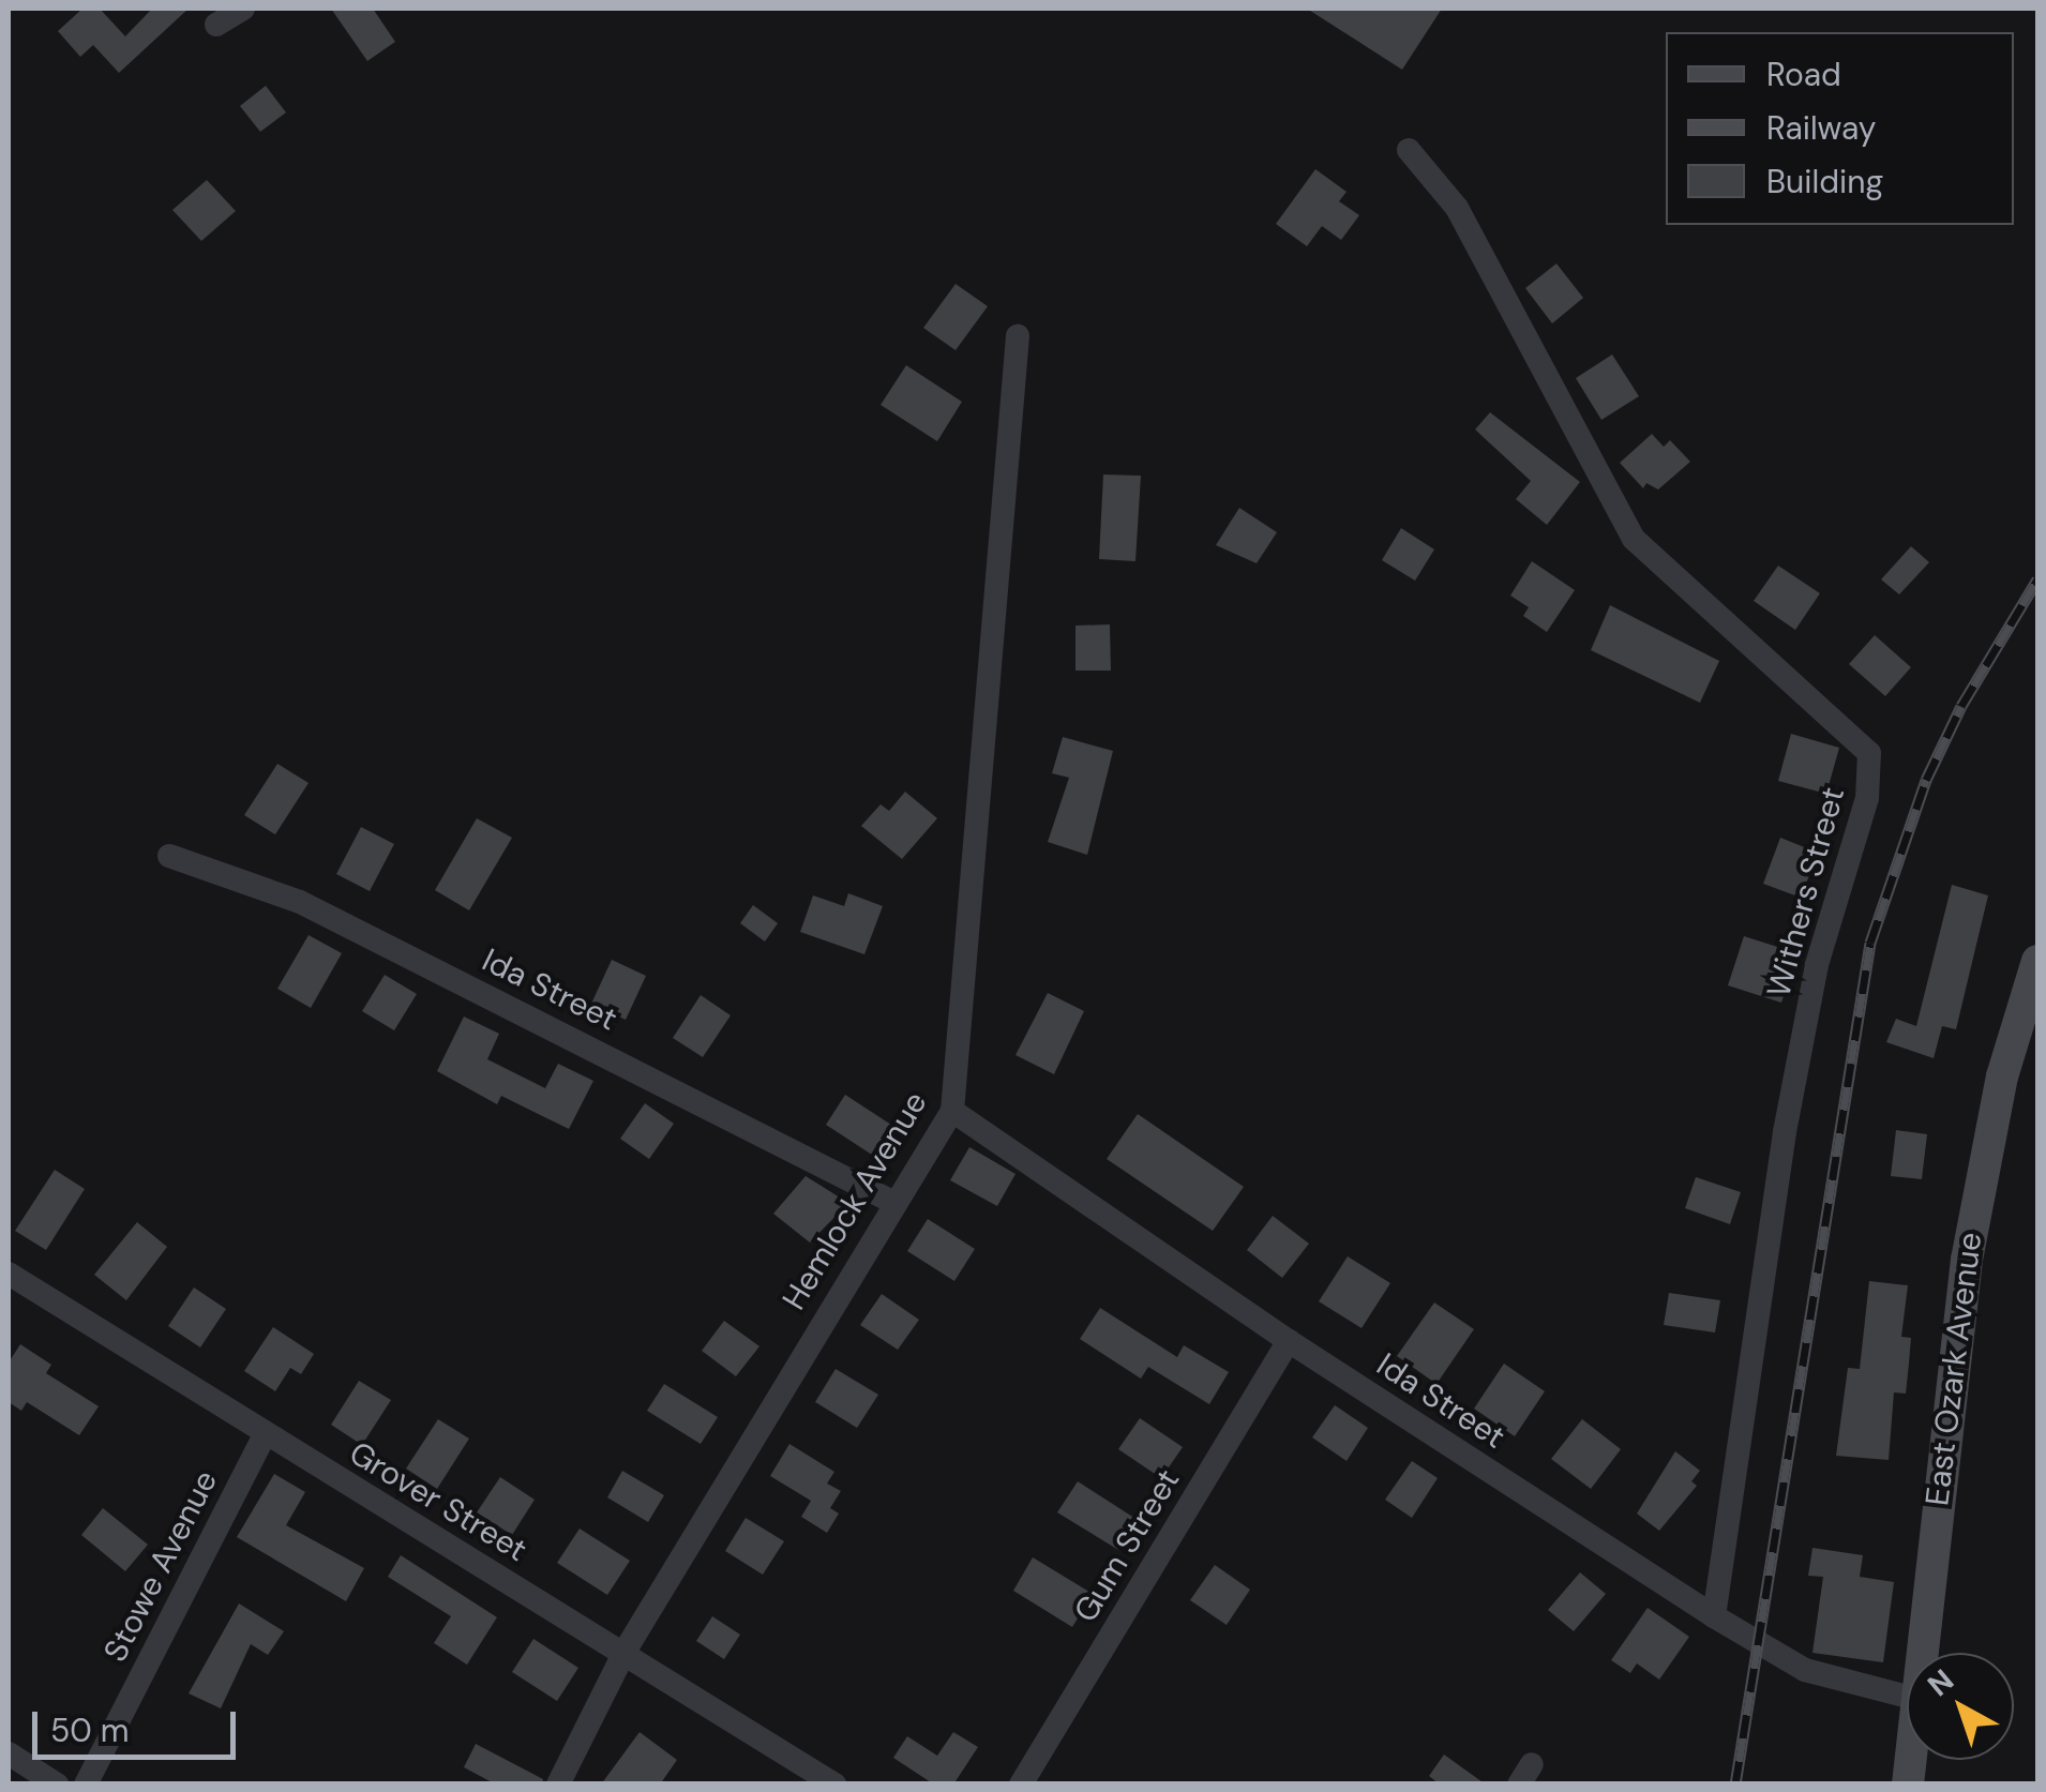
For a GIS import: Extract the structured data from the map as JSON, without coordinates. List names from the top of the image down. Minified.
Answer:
{"streets":{"main road":["East Ozark Avenue"],"street":["Withers Street","Ida Street","Hemlock Avenue","Grover Street","Gum Street","Stowe Avenue"]},"crossings":[["Withers Street","Ida Street"],["Ida Street","Hemlock Avenue"],["Ida Street","Gum Street"],["Hemlock Avenue","Grover Street"],["Grover Street","Stowe Avenue"]],"legend":["Road","Railway","Building"],"scale_bar":"50 m","north":"top left"}
